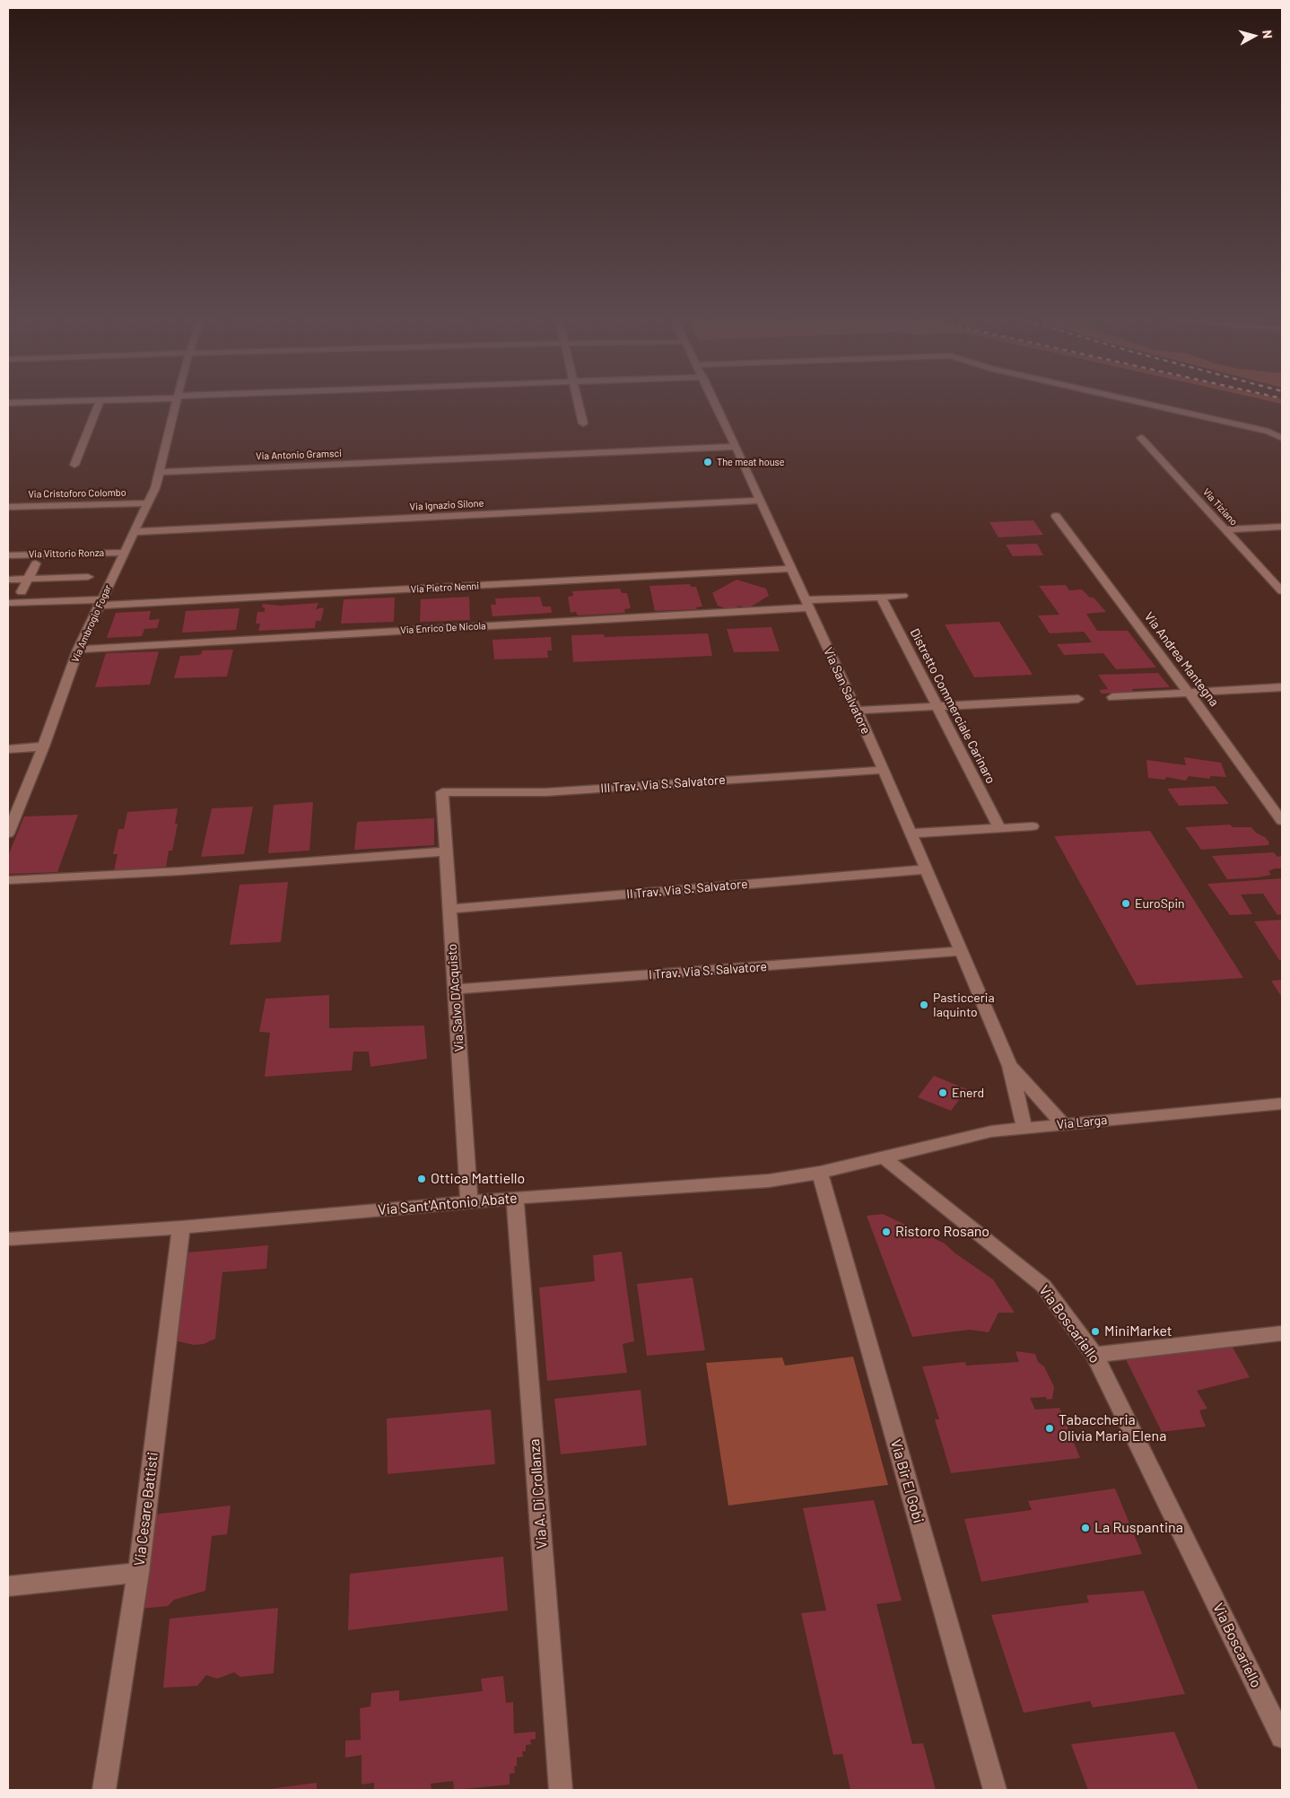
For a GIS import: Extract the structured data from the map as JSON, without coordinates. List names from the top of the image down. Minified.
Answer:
{"streets":{"street":["Via Antonio Gramsci","Via Cristoforo Colombo","Via Ignazio Silone","Via Tiziano","Via Vittorio Ronza","Via Pietro Nenni","Via Ambrogio Fogar","Via Enrico De Nicola","Via Andrea Mantegna","Via San Salvatore","Distretto Commerciale Carinaro","III Trav. Via S. Salvatore","II Trav. Via S. Salvatore","I Trav. Via S. Salvatore","Via Salvo D'Acquisto","Via Larga","Via Sant'Antonio Abate","Via Boscariello","Via Bir El Gobi","Via A. Di Crollanza","Via Cesare Battisti"]},"crossings":[["Via Antonio Gramsci","Via Ambrogio Fogar"],["Via Antonio Gramsci","Via San Salvatore"],["Via Cristoforo Colombo","Via Ambrogio Fogar"],["Via Ignazio Silone","Via Ambrogio Fogar"],["Via Ignazio Silone","Via San Salvatore"],["Via Vittorio Ronza","Via Ambrogio Fogar"],["Via Pietro Nenni","Via Ambrogio Fogar"],["Via Pietro Nenni","Via San Salvatore"],["Via Ambrogio Fogar","Via Enrico De Nicola"],["Via Enrico De Nicola","Via San Salvatore"],["Via Enrico De Nicola","Distretto Commerciale Carinaro"],["Via San Salvatore","III Trav. Via S. Salvatore"],["Via San Salvatore","II Trav. Via S. Salvatore"],["Via San Salvatore","I Trav. Via S. Salvatore"],["Via San Salvatore","Via Larga"],["III Trav. Via S. Salvatore","Via Salvo D'Acquisto"],["II Trav. Via S. Salvatore","Via Salvo D'Acquisto"],["I Trav. Via S. Salvatore","Via Salvo D'Acquisto"],["Via Salvo D'Acquisto","Via Sant'Antonio Abate"],["Via Larga","Via Sant'Antonio Abate"],["Via Larga","Via Boscariello"],["Via Sant'Antonio Abate","Via Boscariello"],["Via Sant'Antonio Abate","Via Bir El Gobi"],["Via Sant'Antonio Abate","Via A. Di Crollanza"],["Via Sant'Antonio Abate","Via Cesare Battisti"]],"places":["The meat house","EuroSpin","Pasticceria Iaquinto","Enerd","Ottica Mattiello","Ristoro Rosano","MiniMarket","Tabaccheria Olivia Maria Elena","La Ruspantina"],"north":"right"}
